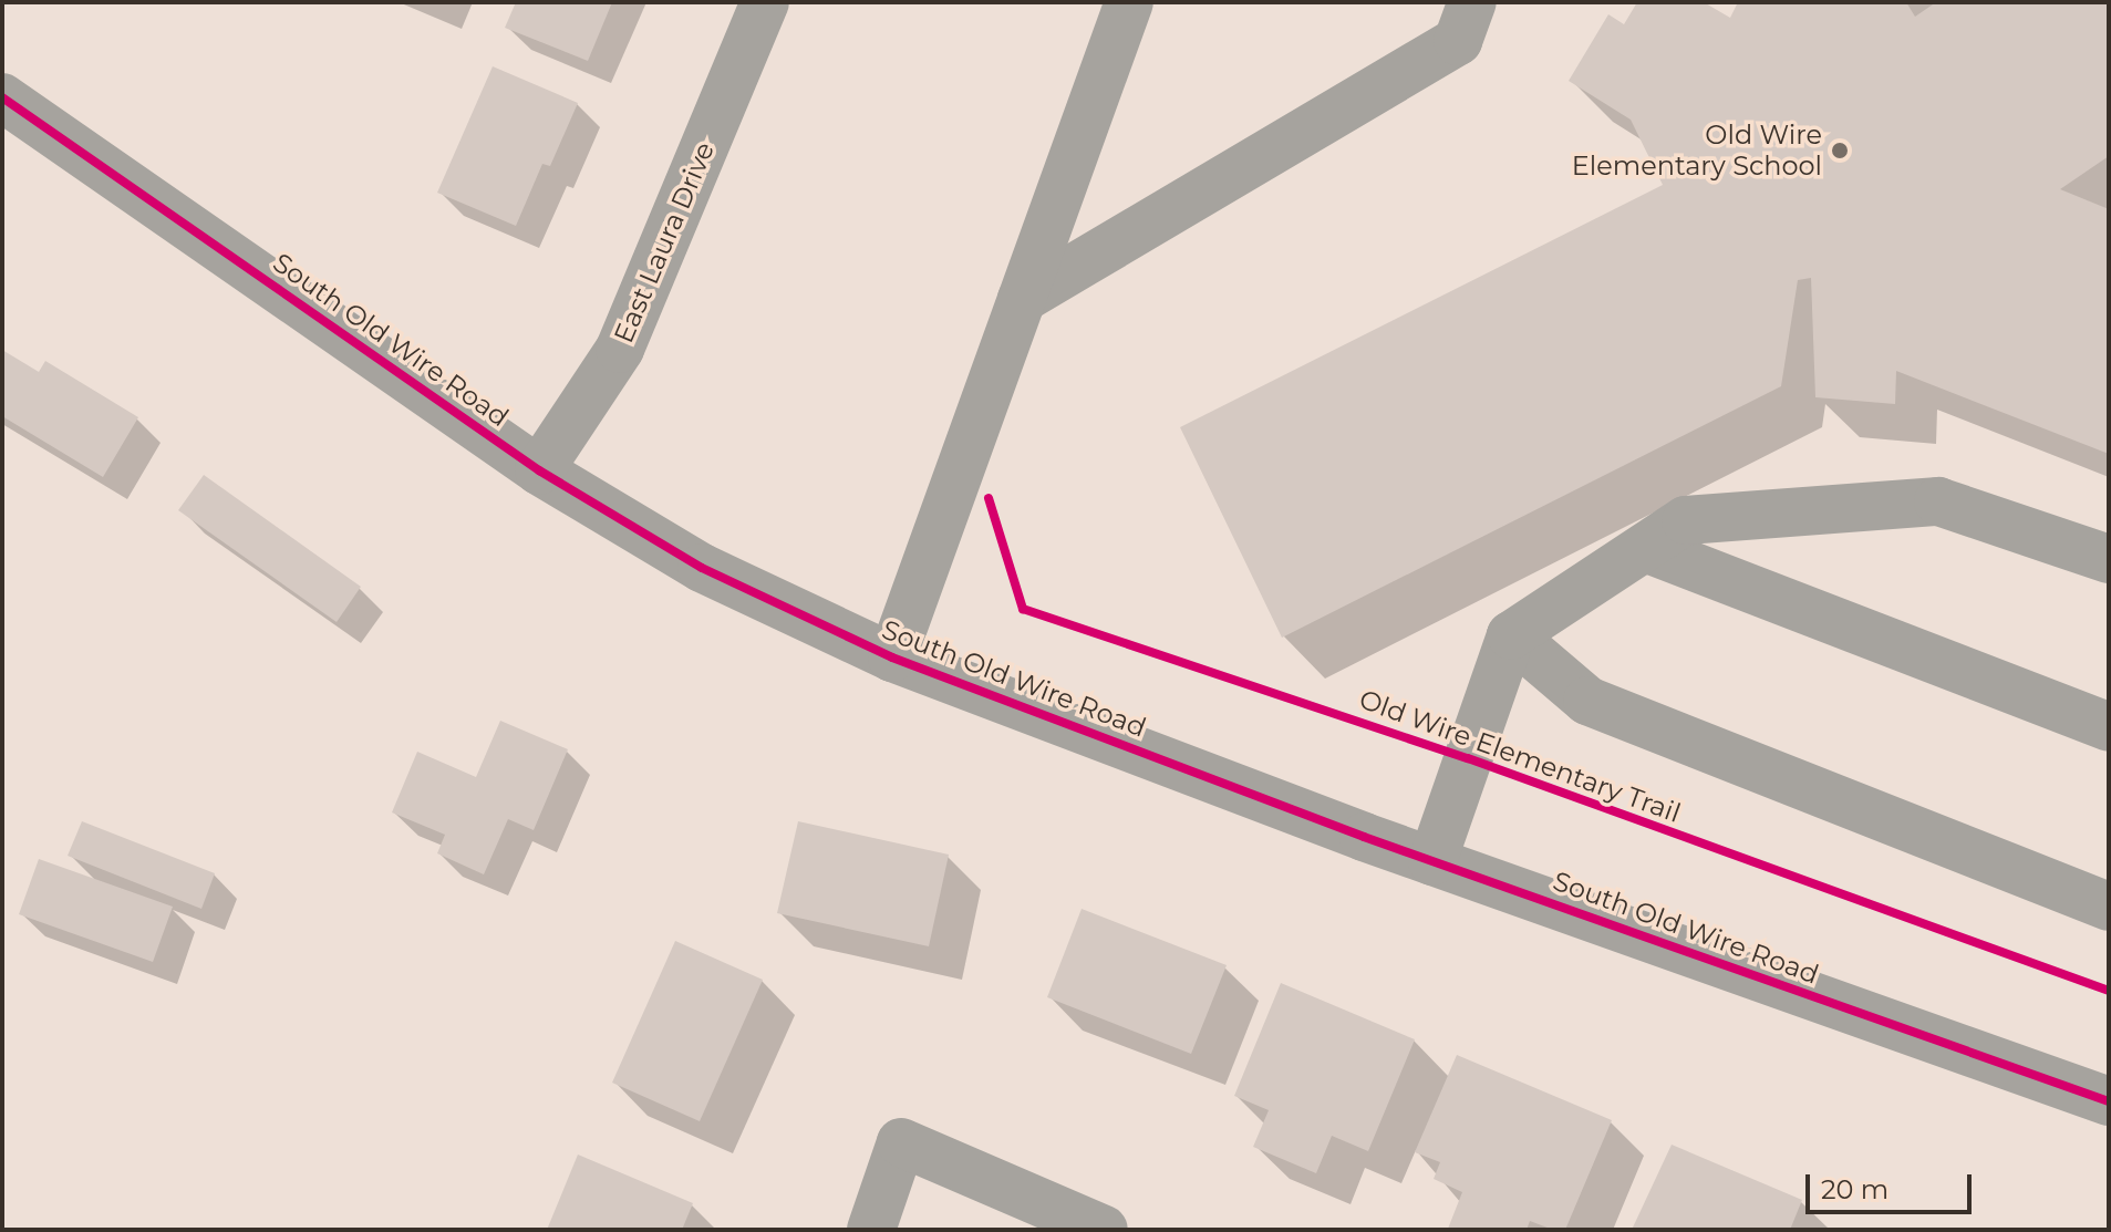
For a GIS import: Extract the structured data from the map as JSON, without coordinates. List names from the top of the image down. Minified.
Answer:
{"streets":{"street":["East Laura Drive","South Old Wire Road"],"cycle path":["Old Wire Elementary Trail"]},"crossings":[["East Laura Drive","South Old Wire Road"]],"places":["Old Wire Elementary School"],"scale_bar":"20 m"}
